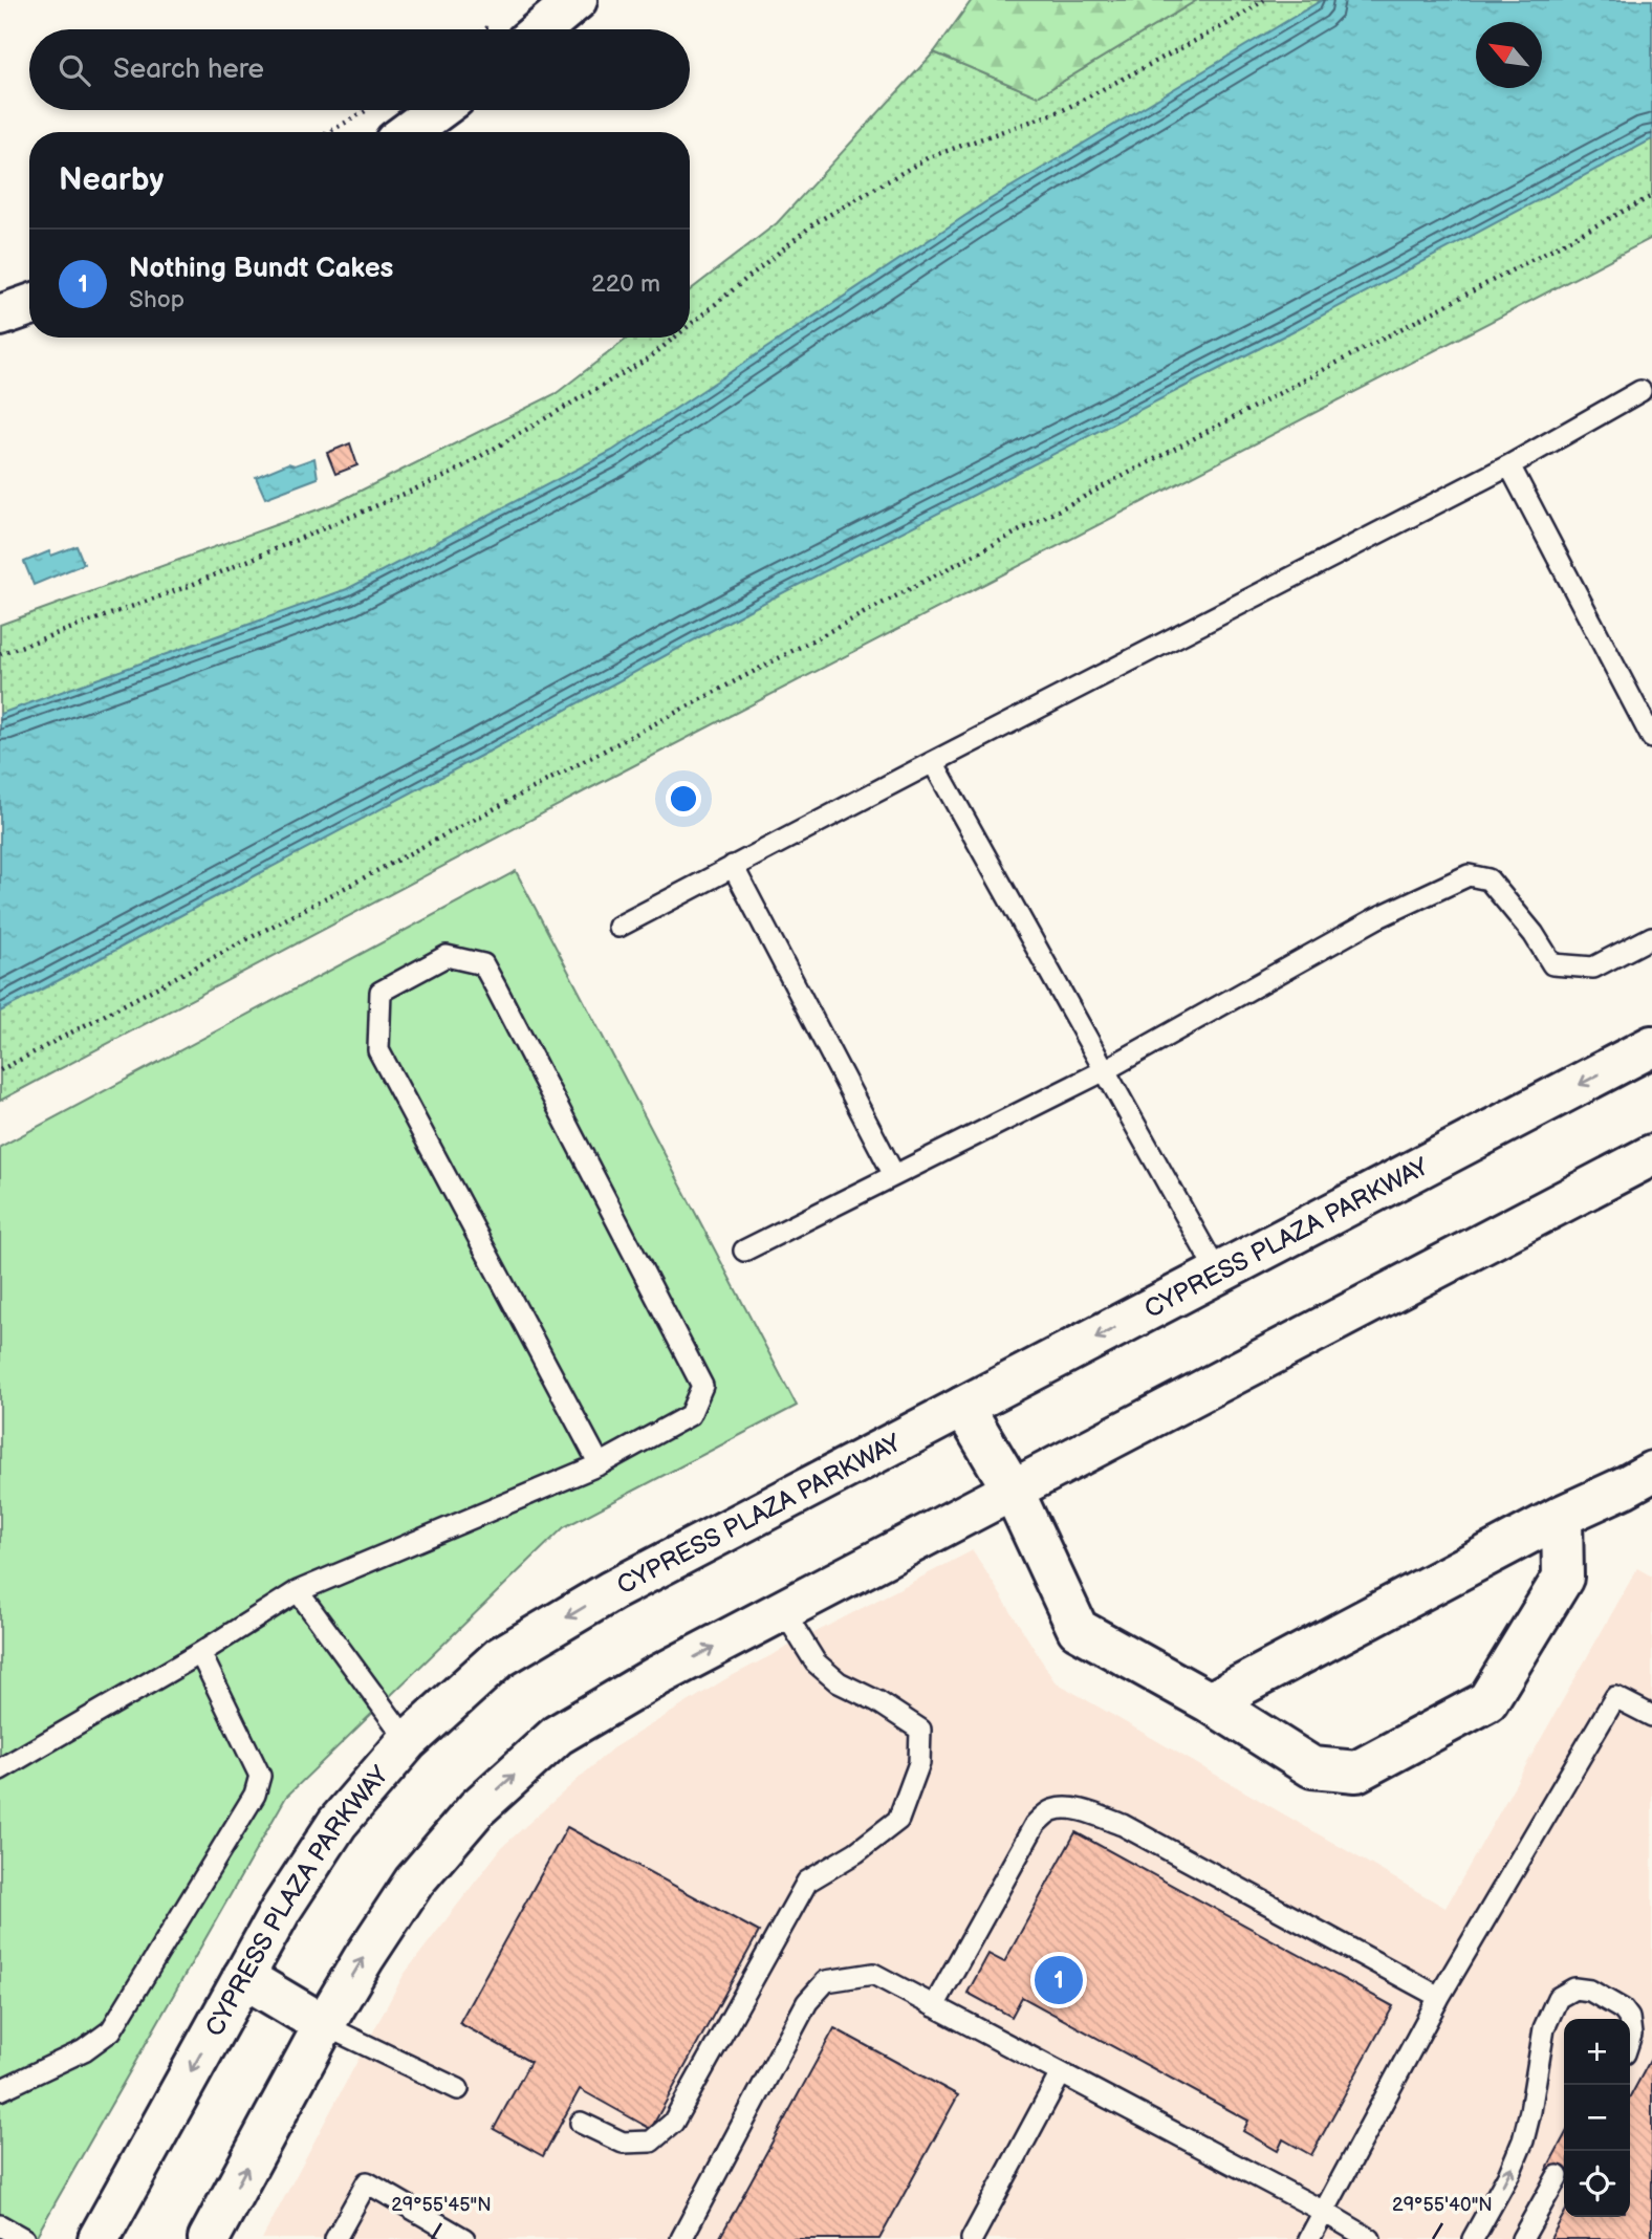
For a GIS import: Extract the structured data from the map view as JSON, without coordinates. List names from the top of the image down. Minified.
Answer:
{"streets":{"street":["CYPRESS PLAZA PARKWAY"]},"north":"top left","page":{"search":"Search here","heading":"Nearby","list":[{"mark":"1","name":"Nothing Bundt Cakes","note":"Shop","value":"220 m"}],"pins":"1","map_buttons":["+","−"]},"coordinates":["29°55'45\"N","29°55'40\"N"]}
